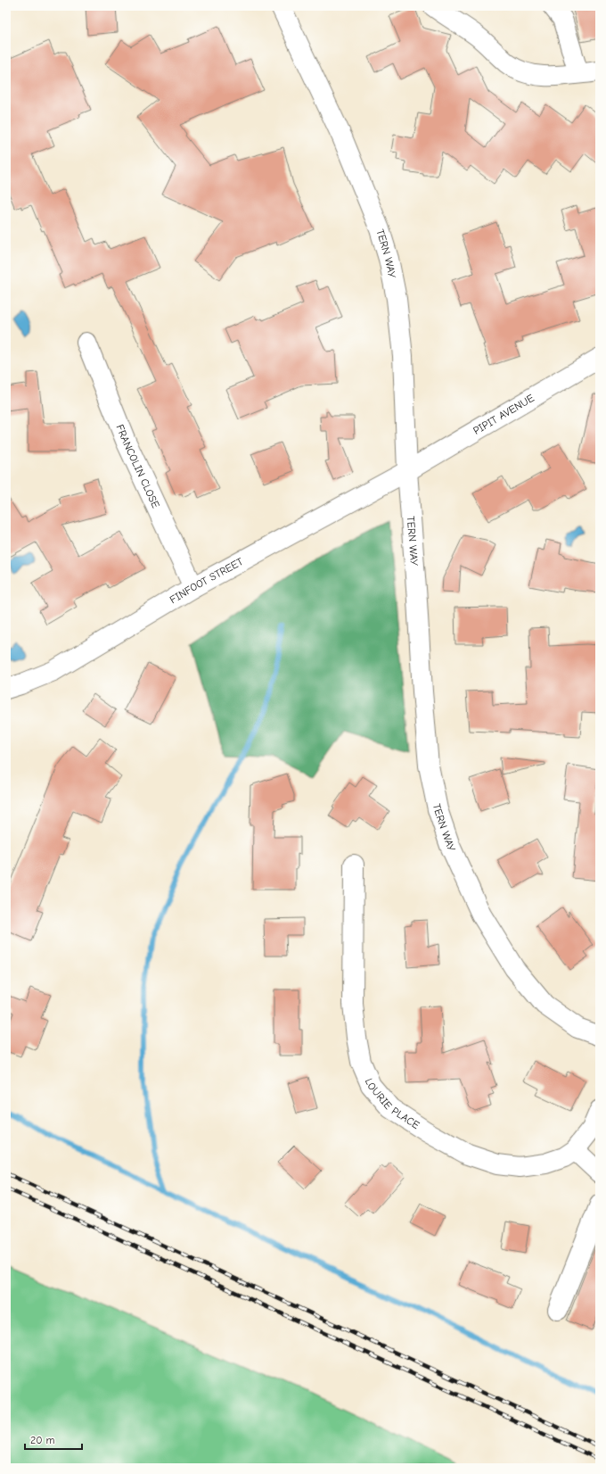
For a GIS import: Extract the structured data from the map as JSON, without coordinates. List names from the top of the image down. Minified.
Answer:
{"streets":{"street":["TERN WAY","PIPIT AVENUE","FRANCOLIN CLOSE","FINFOOT STREET","LOURIE PLACE"]},"crossings":[["TERN WAY","PIPIT AVENUE"],["TERN WAY","FINFOOT STREET"],["PIPIT AVENUE","FINFOOT STREET"],["FRANCOLIN CLOSE","FINFOOT STREET"]],"scale_bar":"20 m"}
